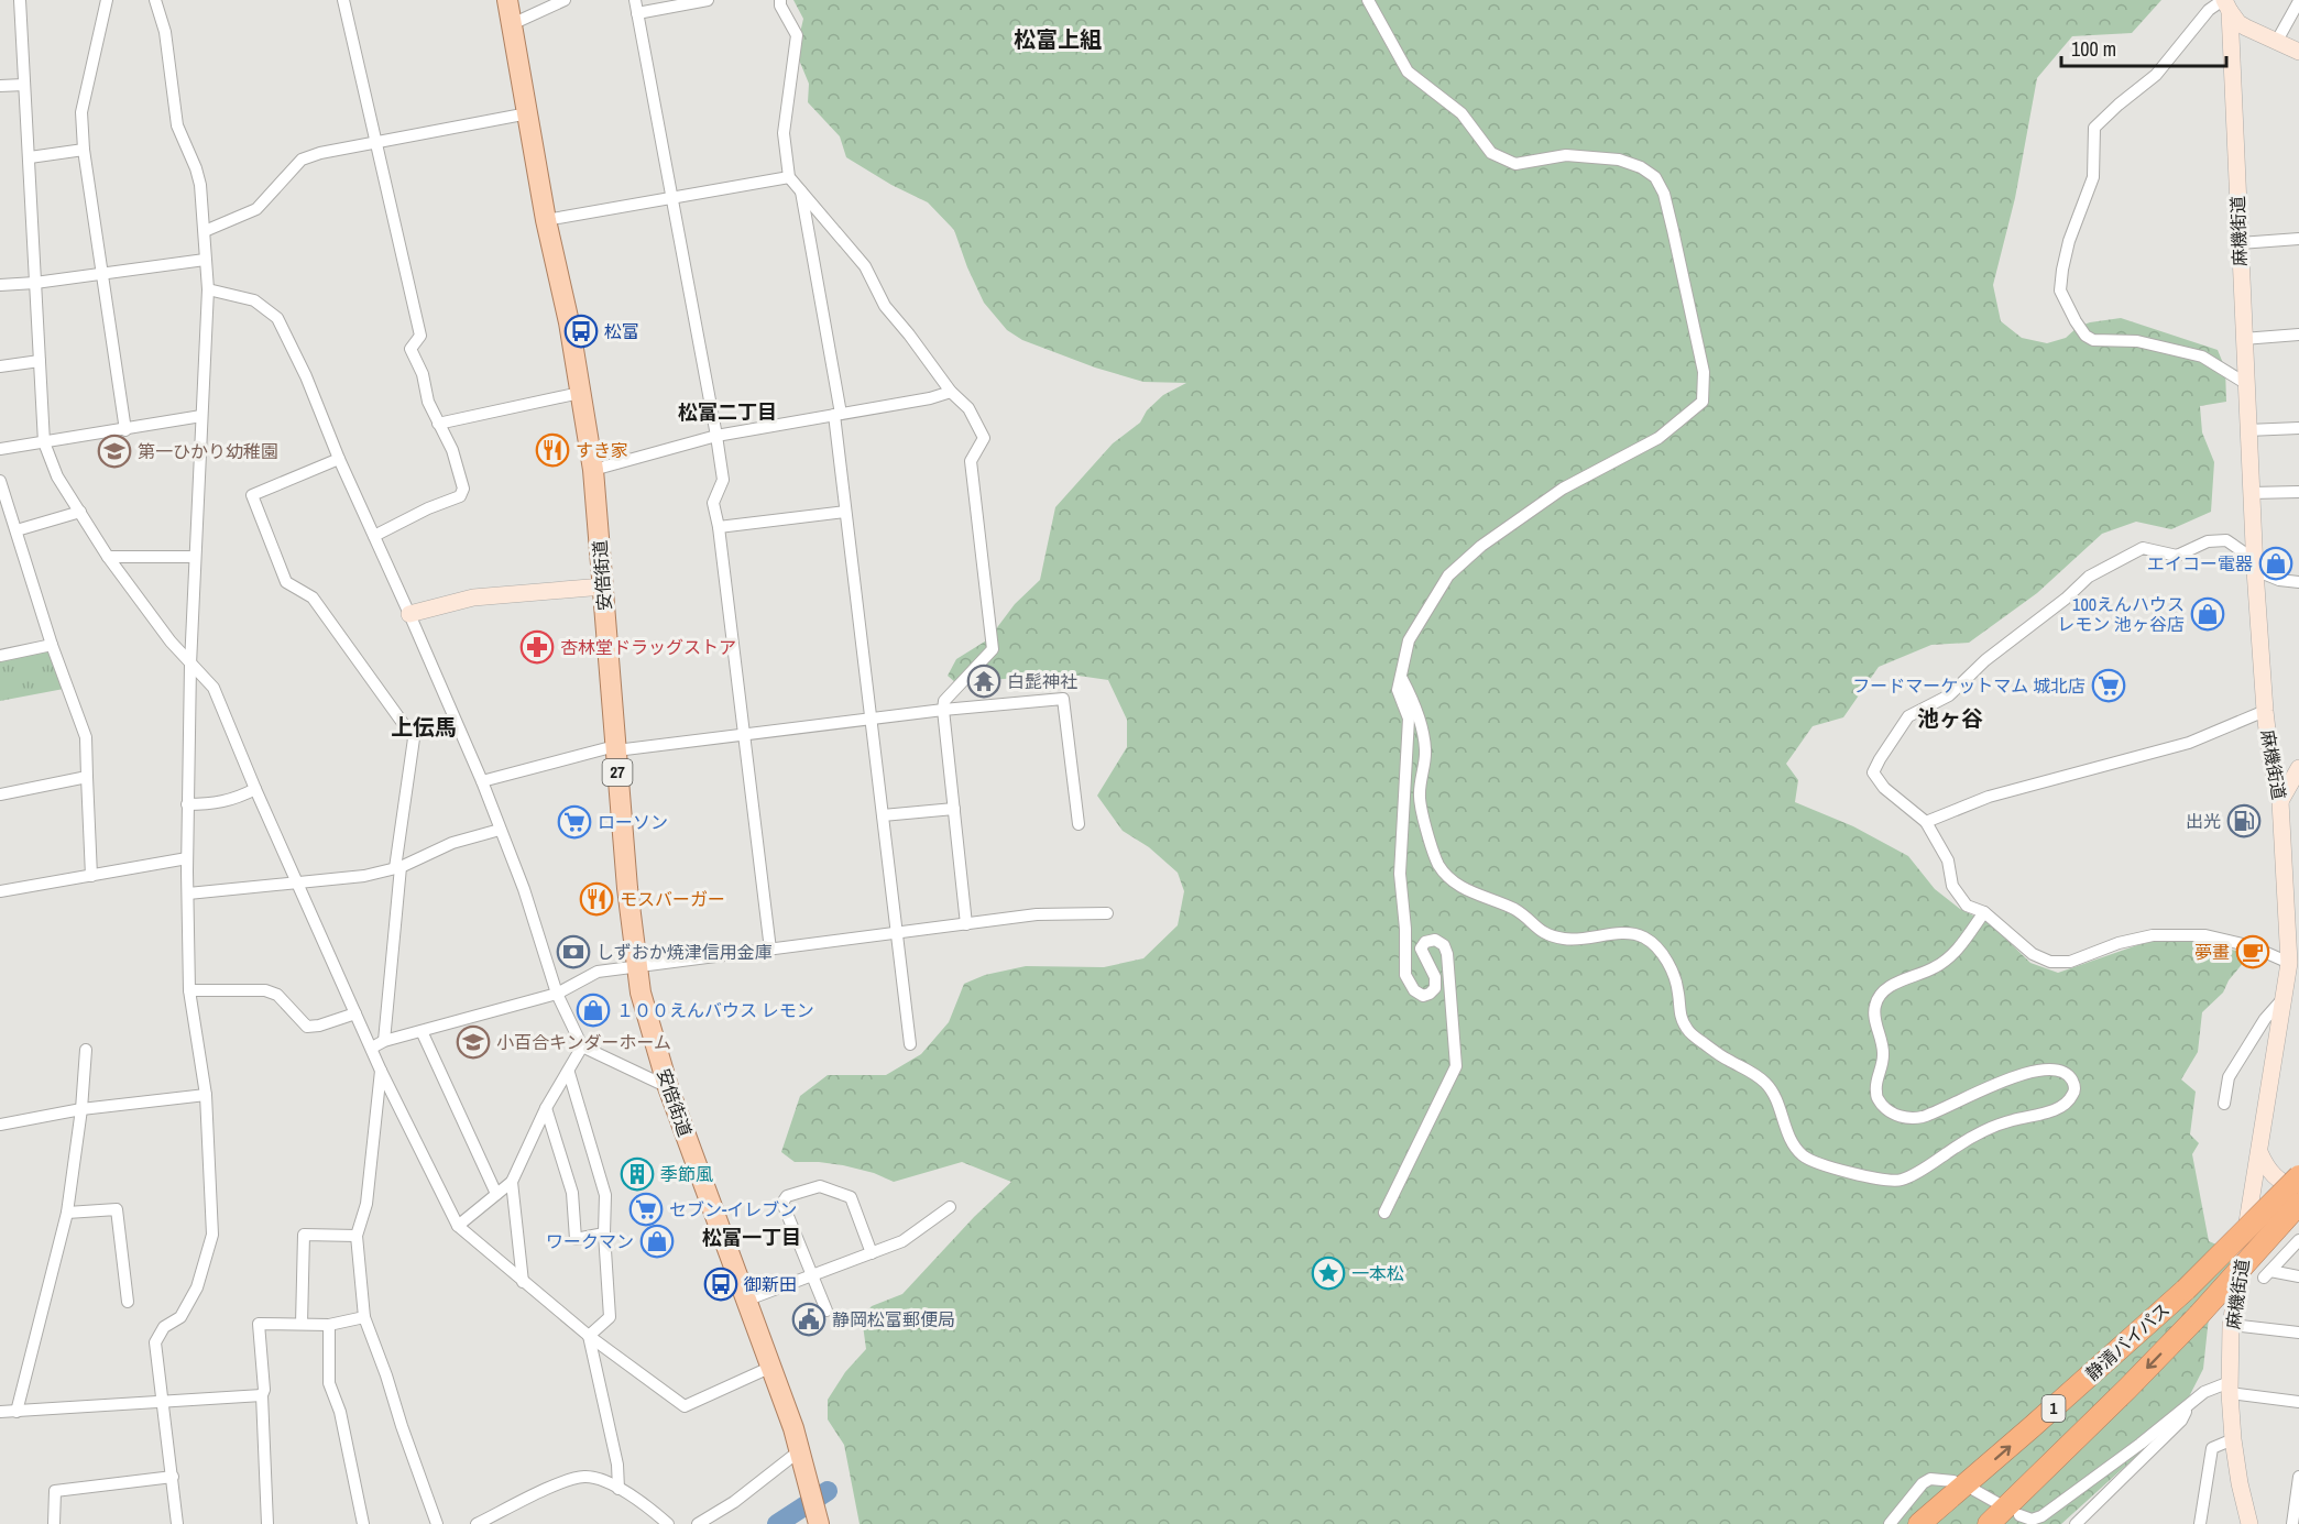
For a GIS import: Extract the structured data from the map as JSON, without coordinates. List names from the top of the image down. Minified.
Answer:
{"streets":{"highway":["静清バイパス","1"],"main road":["安倍街道","27"],"street":["麻機街道"]},"crossings":[["麻機街道","1"],["静清バイパス","1"]],"districts":["松富上組","松富二丁目","池ヶ谷","上伝馬","松富一丁目"],"places":{"bus stop":["松富","御新田"],"restaurant":["すき家","モスバーガー"],"school or university":["第一ひかり幼稚園","小百合キンダーホーム"],"shop":["エイコー電器","100えんハウス レモン 池ヶ谷店","１００えんバウス レモン","ワークマン"],"pharmacy":["杏林堂ドラッグストア"],"temple":["白髭神社"],"supermarket":["フードマーケットマム 城北店","ローソン","セブン-イレブン"],"fuel station":["出光"],"bank":["しずおか焼津信用金庫"],"cafe":["夢畫"],"building":["季節風"],"place":["一本松"],"public building":["静岡松富郵便局"]},"scale_bar":"100 m"}
